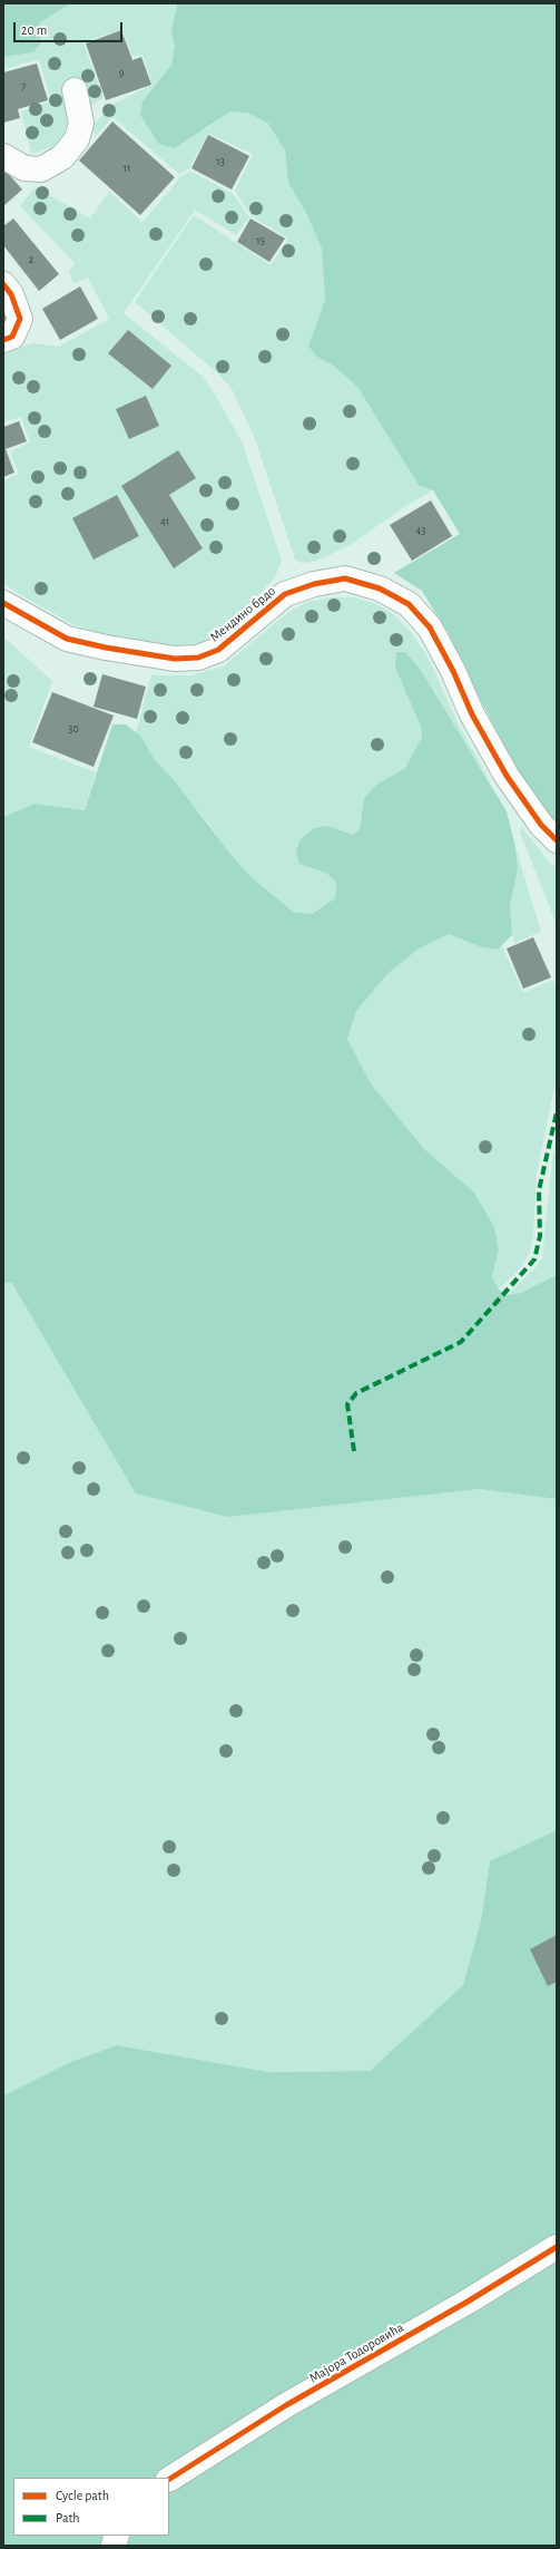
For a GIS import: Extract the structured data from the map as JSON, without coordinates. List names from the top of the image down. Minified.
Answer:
{"streets":{"street":["Мендино брдо","Мајора Тодоровића"]},"house_numbers":["9","7","13","11","15","2","41","43","30"],"legend":["Cycle path","Path"],"scale_bar":"20 m"}
